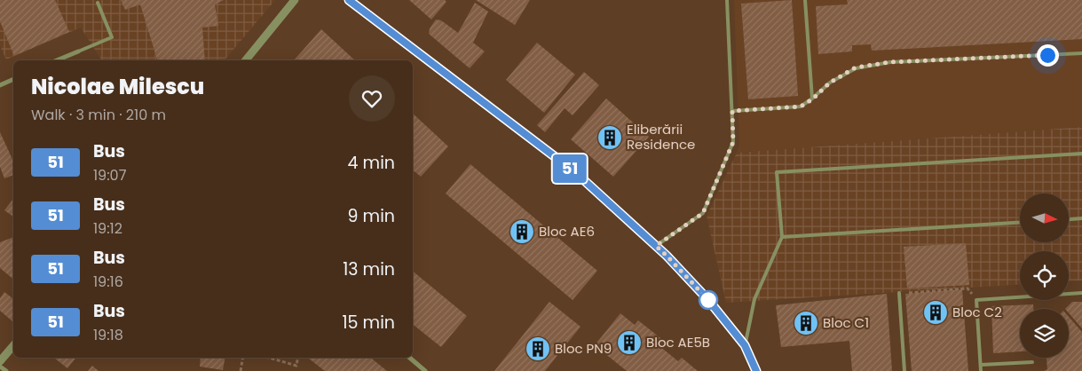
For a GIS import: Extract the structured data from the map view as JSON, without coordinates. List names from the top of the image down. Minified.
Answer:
{"places":{"building":["Eliberării Residence","Bloc AE6","Bloc C2","Bloc C1","Bloc AE5B","Bloc PN9"]},"lines":["bus line 51"],"north":"right","page":{"on_map":"51","heading":["Nicolae Milescu","Walk · 3 min · 210 m"],"list":[{"mark":"51","name":"Bus","note":"19:07","value":"4 min"},{"mark":"51","name":"Bus","note":"19:12","value":"9 min"},{"mark":"51","name":"Bus","note":"19:16","value":"13 min"},{"mark":"51","name":"Bus","note":"19:18","value":"15 min"}]}}
